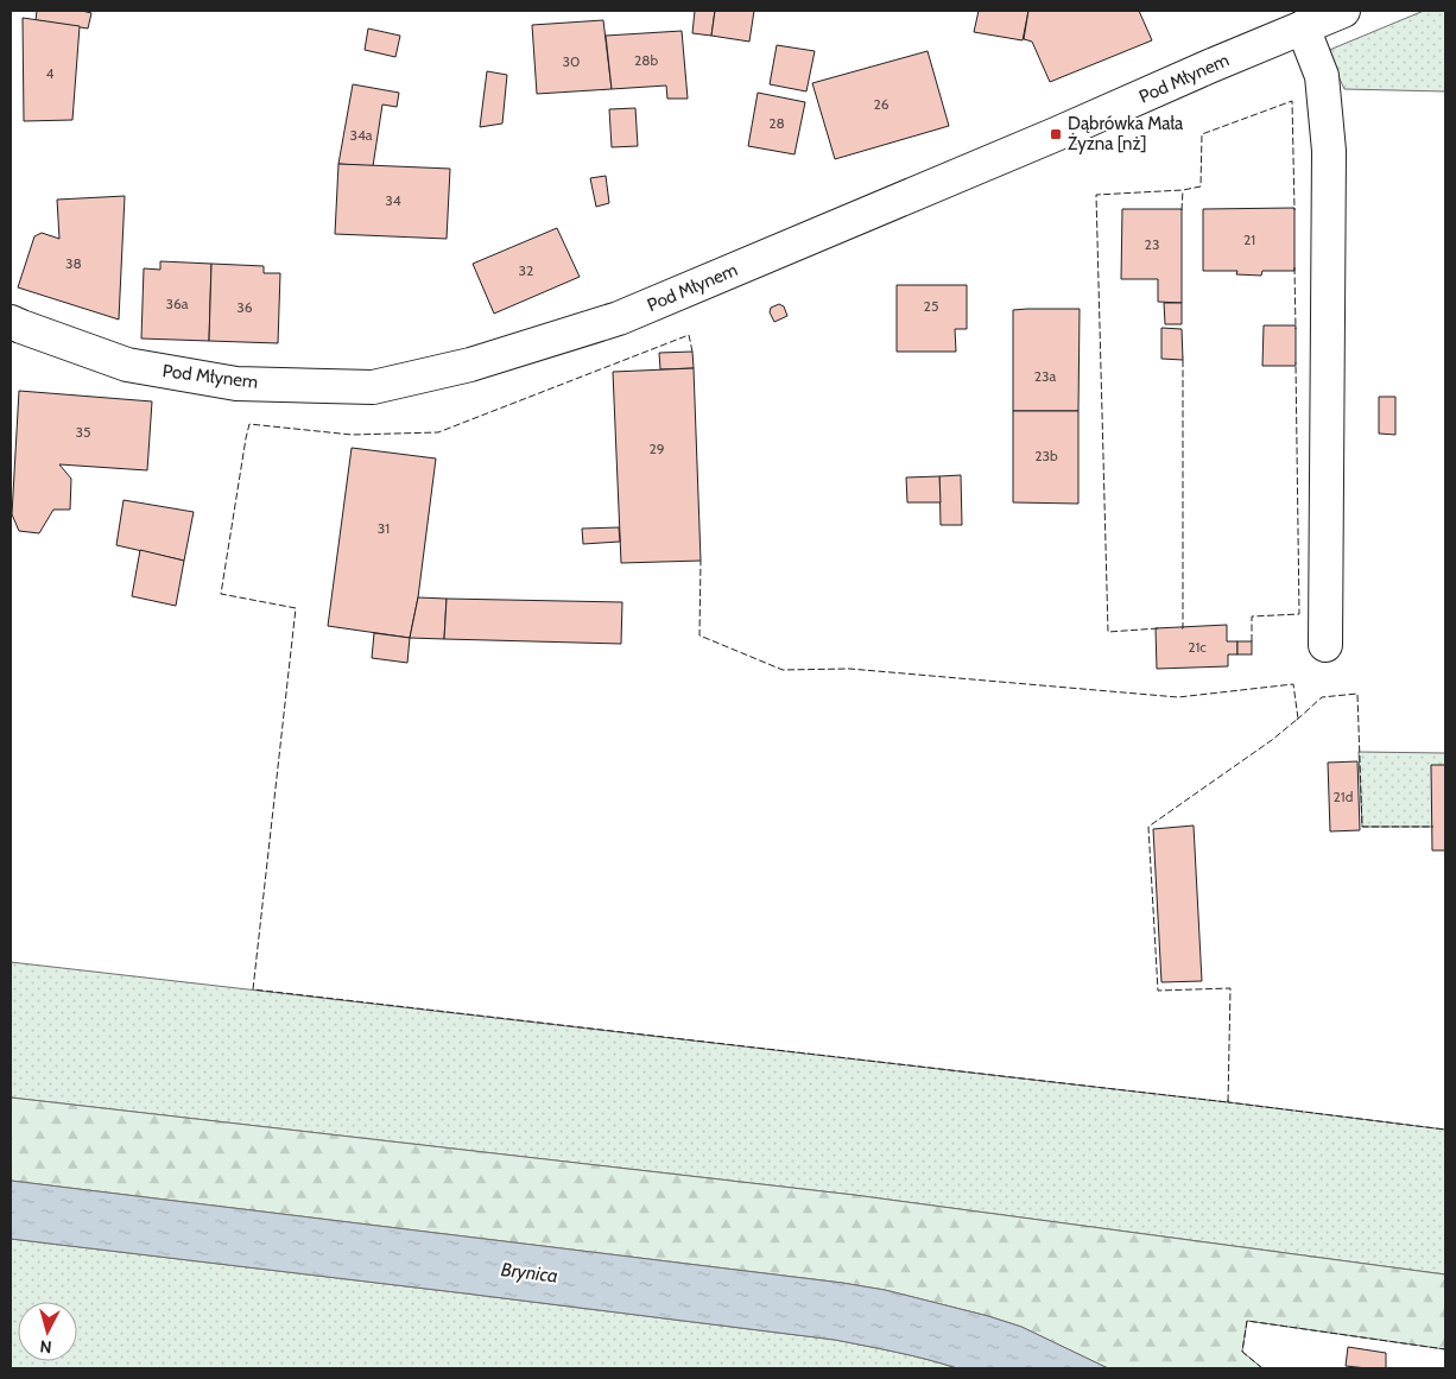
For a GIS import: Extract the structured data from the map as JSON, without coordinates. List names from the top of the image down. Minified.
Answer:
{"streets":{"street":["Pod Młynem"]},"water":["Brynica"],"places":{"transit":["Dąbrówka Mała Żyzna [nż]"]},"house_numbers":["28b","30","4","26","28","34a","34","21","23","38","32","36a","25","36","23a","35","29","23b","31","21c","21d"],"north":"bottom"}
